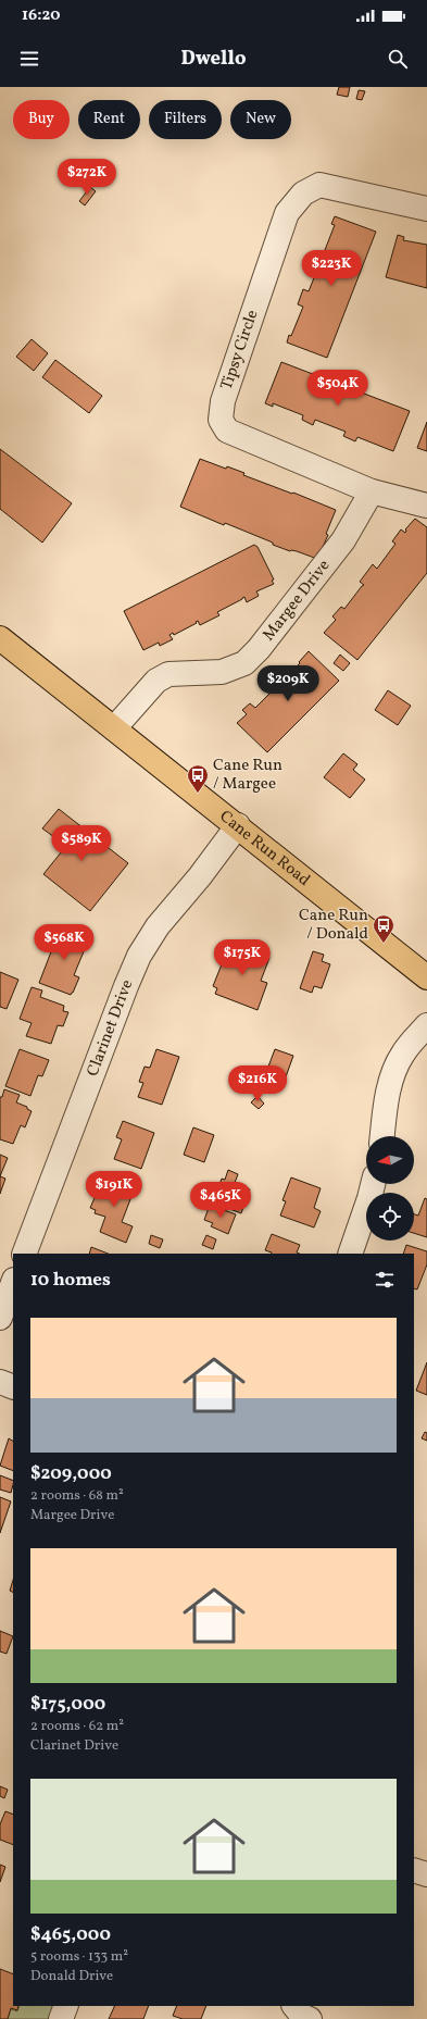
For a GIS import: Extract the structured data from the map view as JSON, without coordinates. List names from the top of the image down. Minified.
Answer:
{"streets":{"highway":["Cane Run Road"],"street":["Tipsy Circle","Margee Drive","Clarinet Drive"]},"crossings":[["Tipsy Circle","Margee Drive"],["Margee Drive","Cane Run Road"],["Cane Run Road","Clarinet Drive"]],"places":{"bus stop":["Cane Run / Margee","Cane Run / Donald"]},"north":"left","page":{"status":"16:20","header":"Dwello","chip":["Buy","Rent","Filters","New"],"price":["$272K","$223K","$504K","$209K","$589K","$568K","$175K","$216K","$191K","$465K"],"heading":"10 homes","list":[{"name":"$209,000","note":"2 rooms · 68 m² · Margee Drive"},{"name":"$175,000","note":"2 rooms · 62 m² · Clarinet Drive"},{"name":"$465,000","note":"5 rooms · 133 m² · Donald Drive"}]}}
